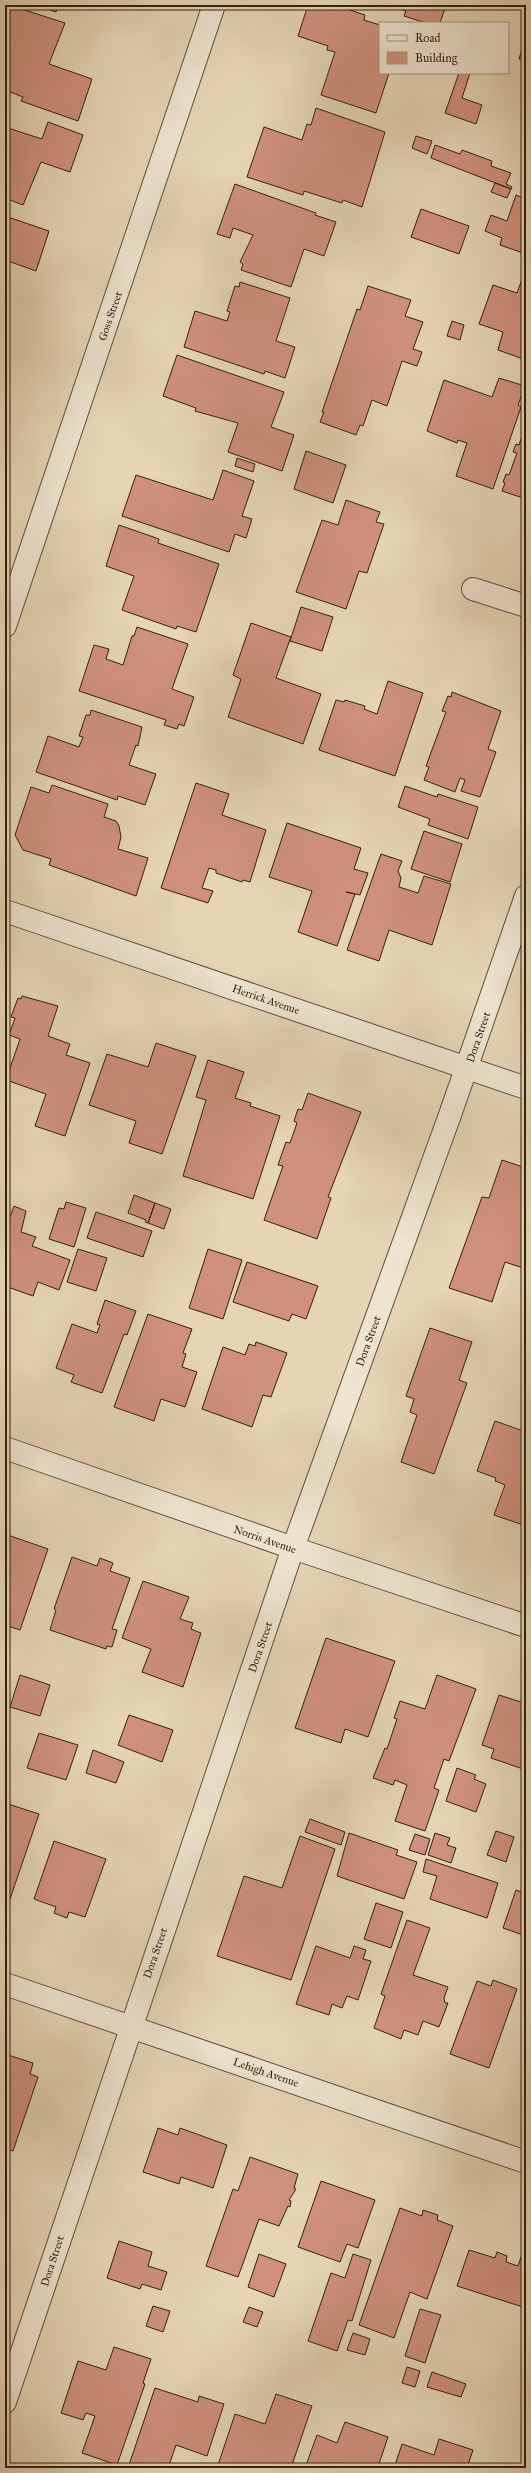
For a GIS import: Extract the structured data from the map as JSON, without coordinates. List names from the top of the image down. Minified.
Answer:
{"streets":{"street":["Goss Street","Herrick Avenue","Dora Street","Norris Avenue","Lehigh Avenue"]},"crossings":[["Herrick Avenue","Dora Street"],["Dora Street","Norris Avenue"],["Dora Street","Lehigh Avenue"]],"legend":["Road","Building"]}
